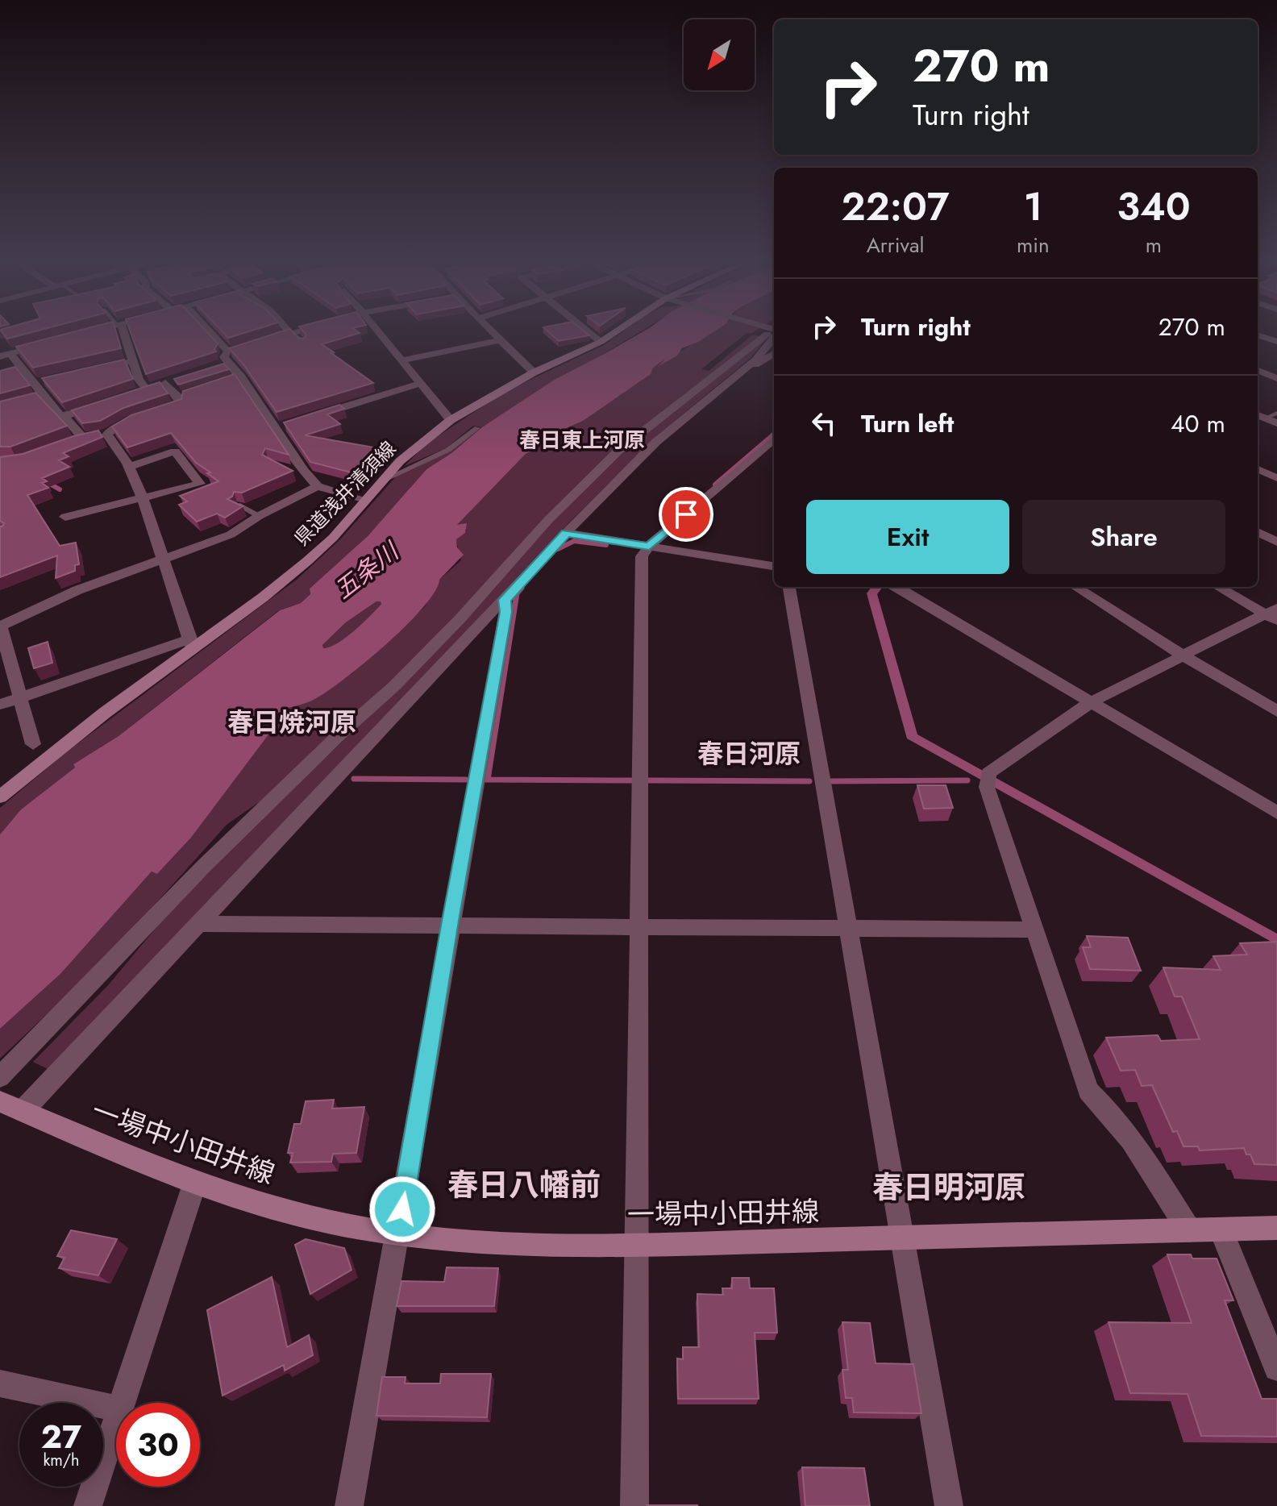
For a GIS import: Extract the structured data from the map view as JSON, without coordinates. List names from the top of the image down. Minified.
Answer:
{"streets":{"main road":["県道浅井清須線","一場中小田井線"]},"districts":["春日東上河原","春日焼河原","春日河原","春日八幡前","春日明河原"],"water":["五条川"],"north":"bottom left","page":{"turn":["270 m","Turn right"],"eta":["22:07","Arrival","1","min","340","m"],"list":[{"name":"Turn right","value":"270 m"},{"name":"Turn left","value":"40 m"}],"buttons":["Exit","Share"],"speed":"27 km/h","limit":"30"}}
